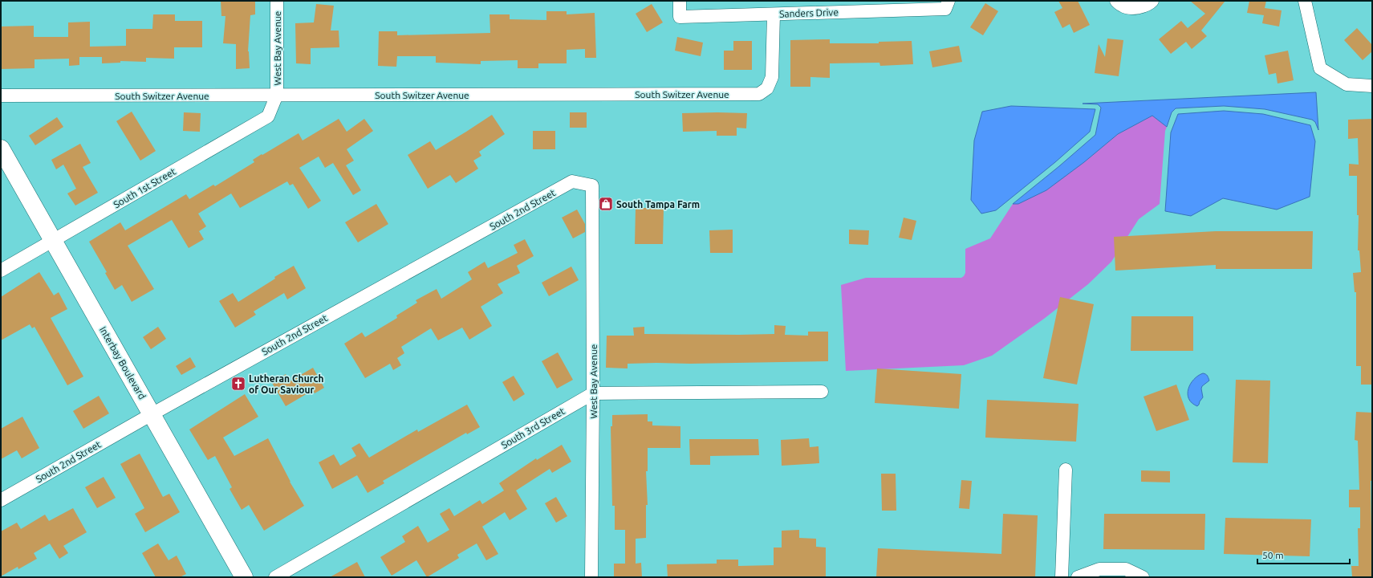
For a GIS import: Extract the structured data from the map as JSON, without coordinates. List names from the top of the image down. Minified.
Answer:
{"streets":{"street":["Sanders Drive","West Bay Avenue","South Switzer Avenue","South 1st Street","South 2nd Street","Interbay Boulevard","South 3rd Street"]},"crossings":[["Sanders Drive","South Switzer Avenue"],["West Bay Avenue","South Switzer Avenue"],["West Bay Avenue","South 1st Street"],["West Bay Avenue","South 2nd Street"],["West Bay Avenue","South 3rd Street"],["South Switzer Avenue","South 1st Street"],["South 1st Street","Interbay Boulevard"],["South 2nd Street","Interbay Boulevard"]],"places":{"shop":["South Tampa Farm"],"church":["Lutheran Church of Our Saviour"]},"scale_bar":"50 m"}
